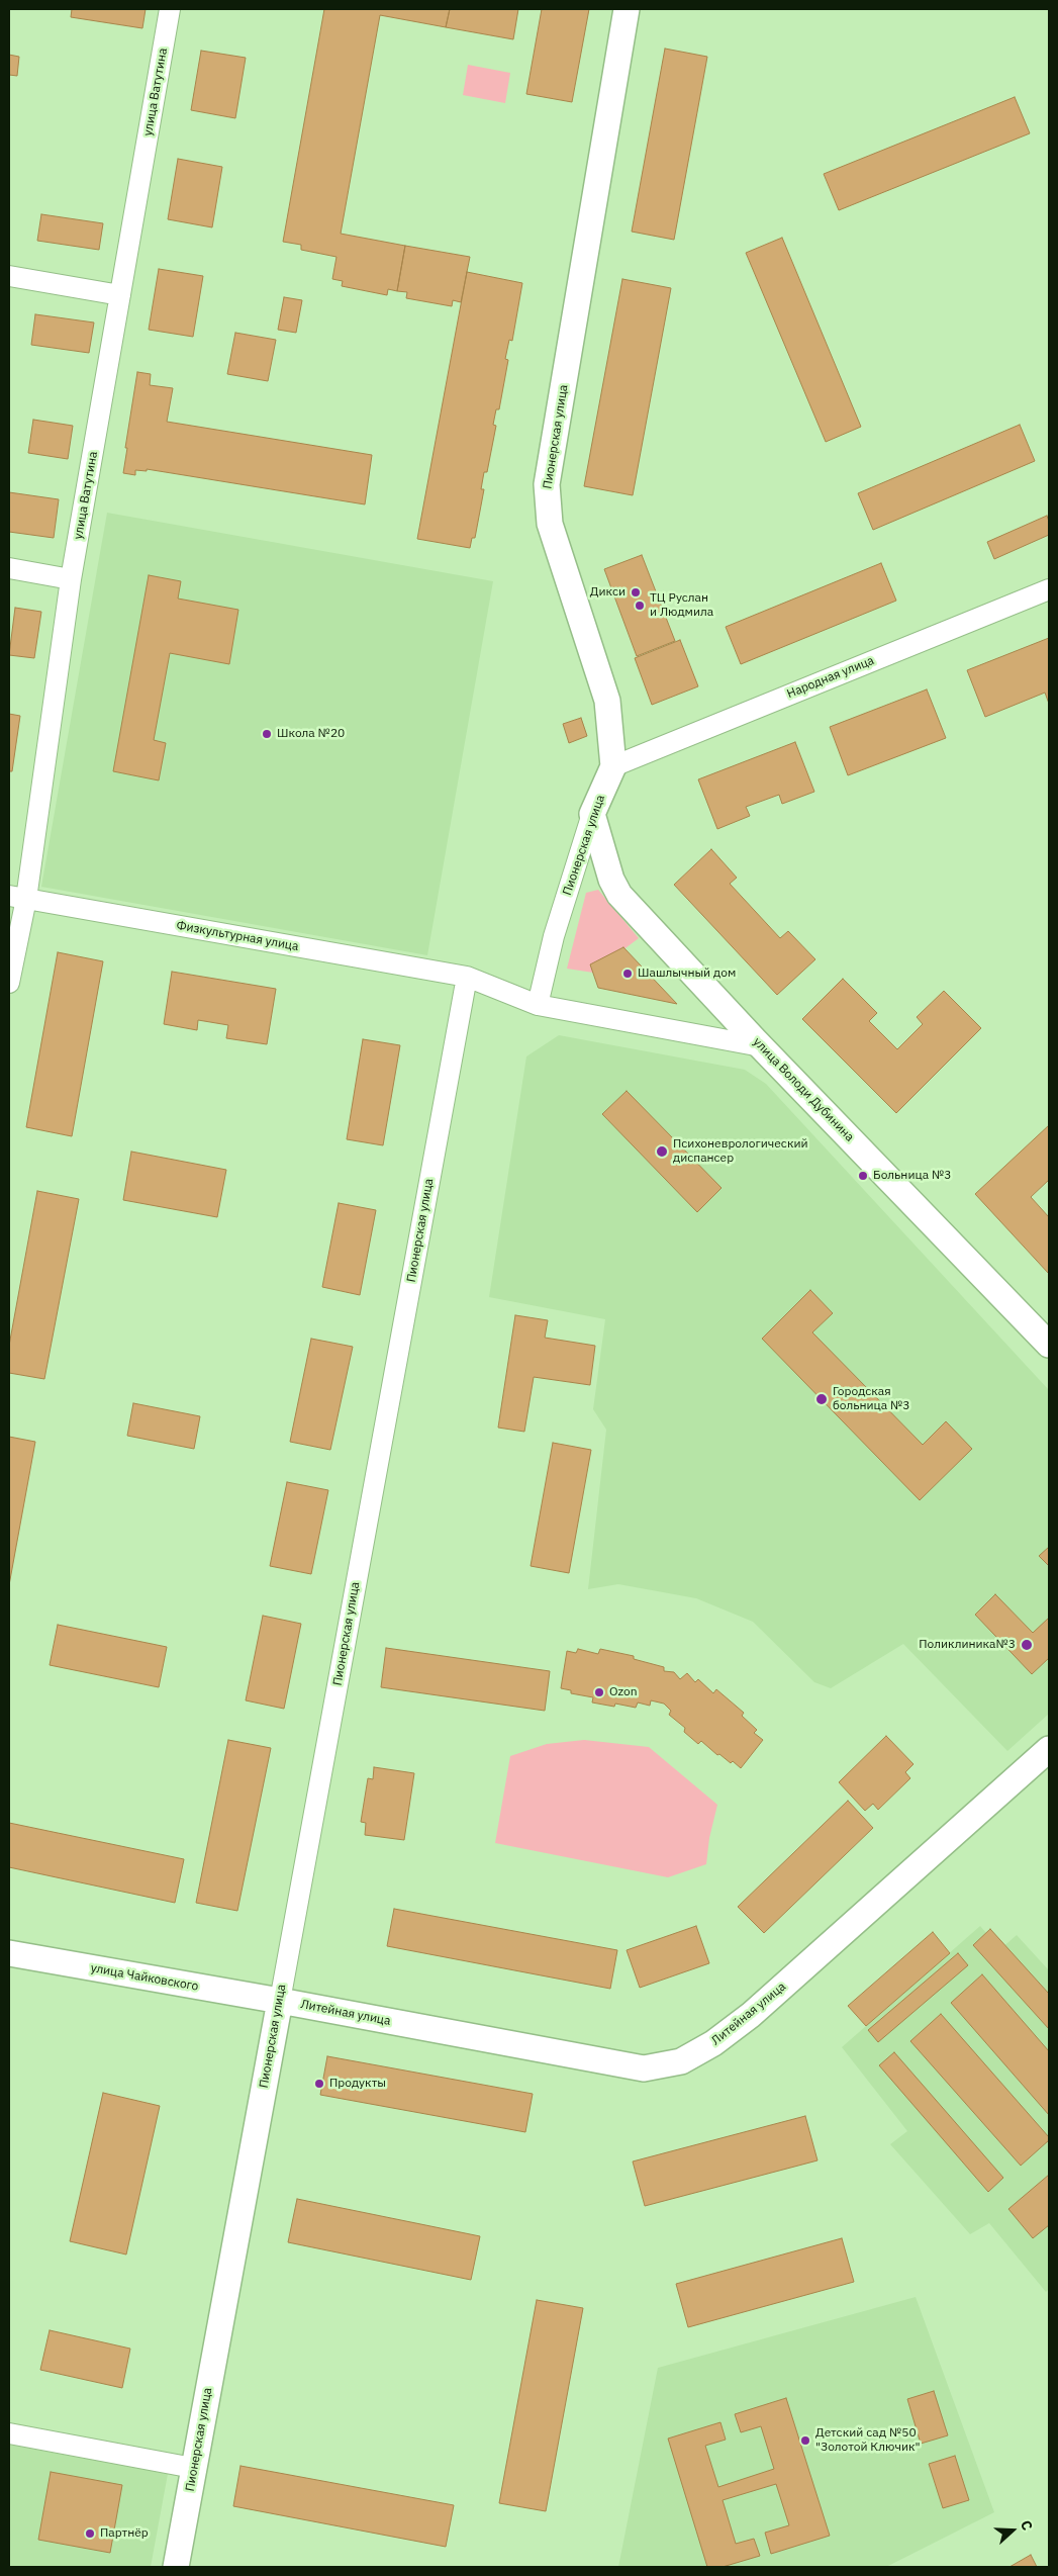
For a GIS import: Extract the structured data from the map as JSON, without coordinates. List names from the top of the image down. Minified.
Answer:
{"streets":{"street":["улица Ватутина","Пионерская улица","Народная улица","Физкультурная улица","улица Володи Дубинина","улица Чайковского","Литейная улица"]},"crossings":[["улица Ватутина","Физкультурная улица"],["Пионерская улица","Народная улица"],["Пионерская улица","Физкультурная улица"],["Пионерская улица","улица Володи Дубинина"],["Пионерская улица","улица Чайковского"],["Пионерская улица","Литейная улица"],["улица Чайковского","Литейная улица"]],"places":["Дикси","ТЦ Руслан и Людмила","Школа №20","Шашлычный дом","Психоневрологический диспансер","Больница №3","Городская больница №3","Поликлиника№3","Ozon","Продукты","Детский сад №50 \"Золотой Ключик\"","Партнёр"],"north":"right"}
